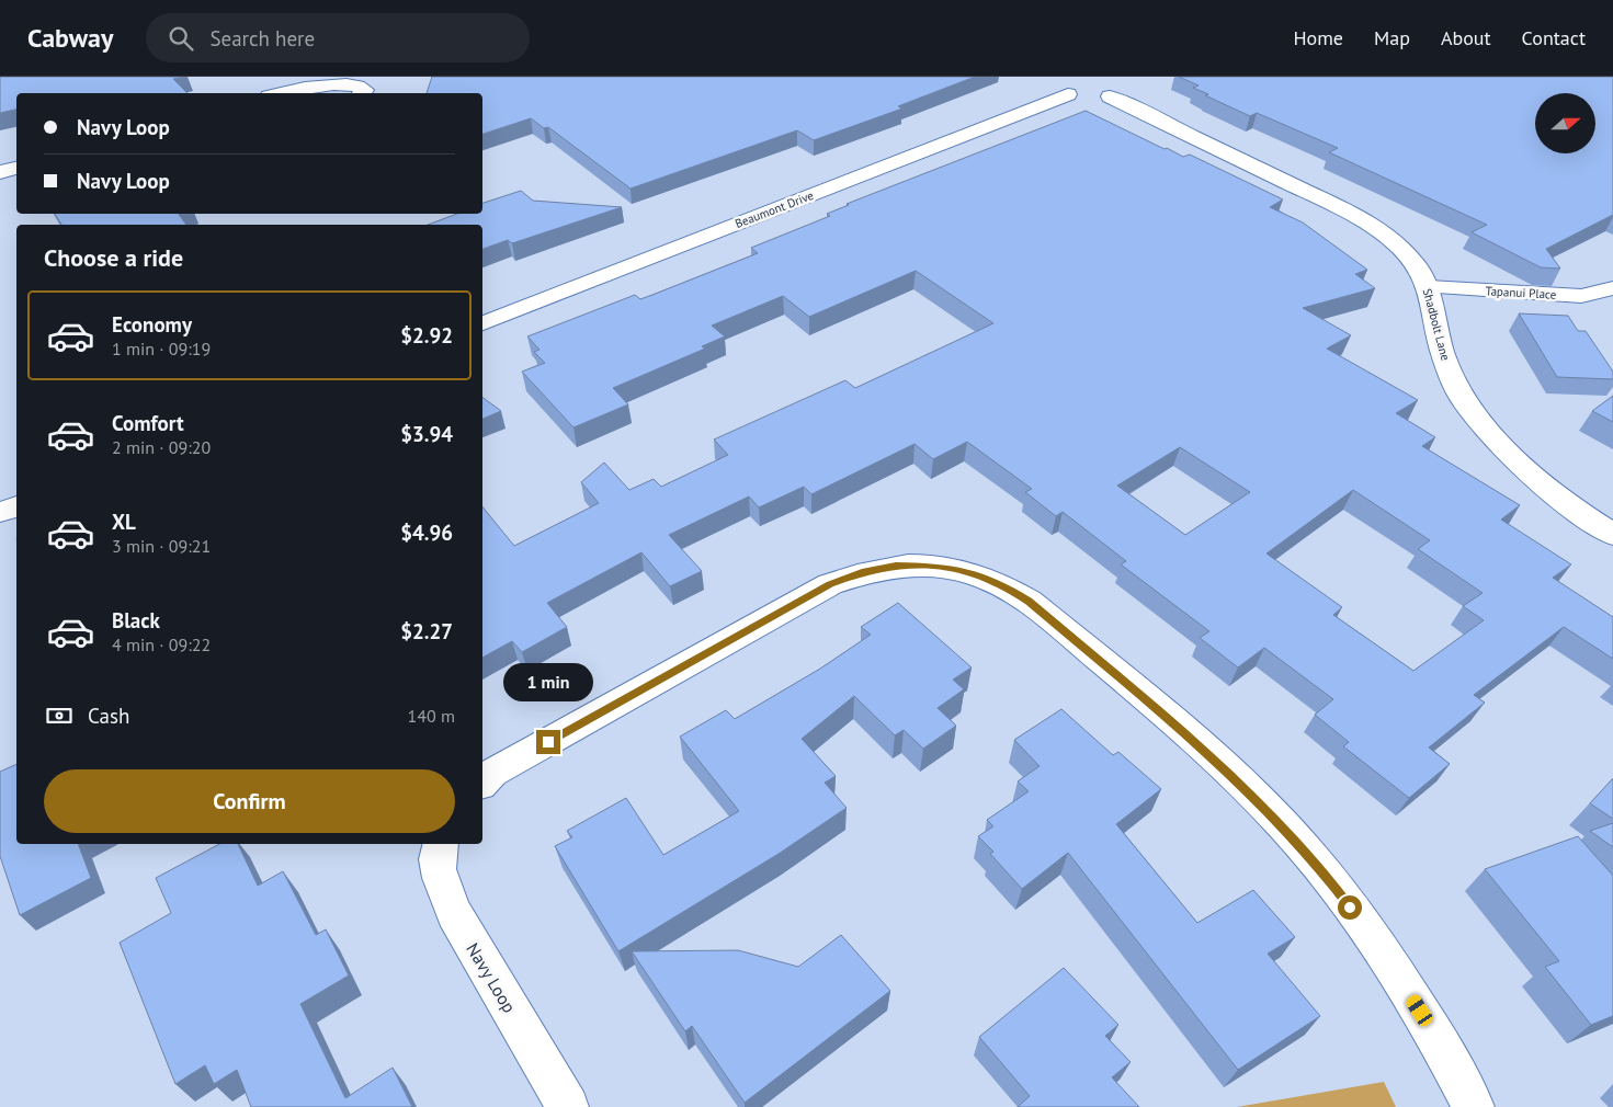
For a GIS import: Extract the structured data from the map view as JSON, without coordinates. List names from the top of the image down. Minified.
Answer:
{"streets":{"street":["Beaumont Drive","Tapanui Place","Shadbolt Lane","Navy Loop"]},"crossings":[["Beaumont Drive","Shadbolt Lane"],["Tapanui Place","Shadbolt Lane"]],"north":"right","page":{"header":"Cabway","search":"Search here","nav":["Home","Map","About","Contact"],"banner":["Navy Loop","Navy Loop"],"heading":"Choose a ride","list":[{"name":"Economy","note":"1 min · 09:19","value":"$2.92"},{"name":"Comfort","note":"2 min · 09:20","value":"$3.94"},{"name":"XL","note":"3 min · 09:21","value":"$4.96"},{"name":"Black","note":"4 min · 09:22","value":"$2.27"}],"bubble":"1 min","pay":["Cash","140 m"],"buttons":"Confirm"}}
